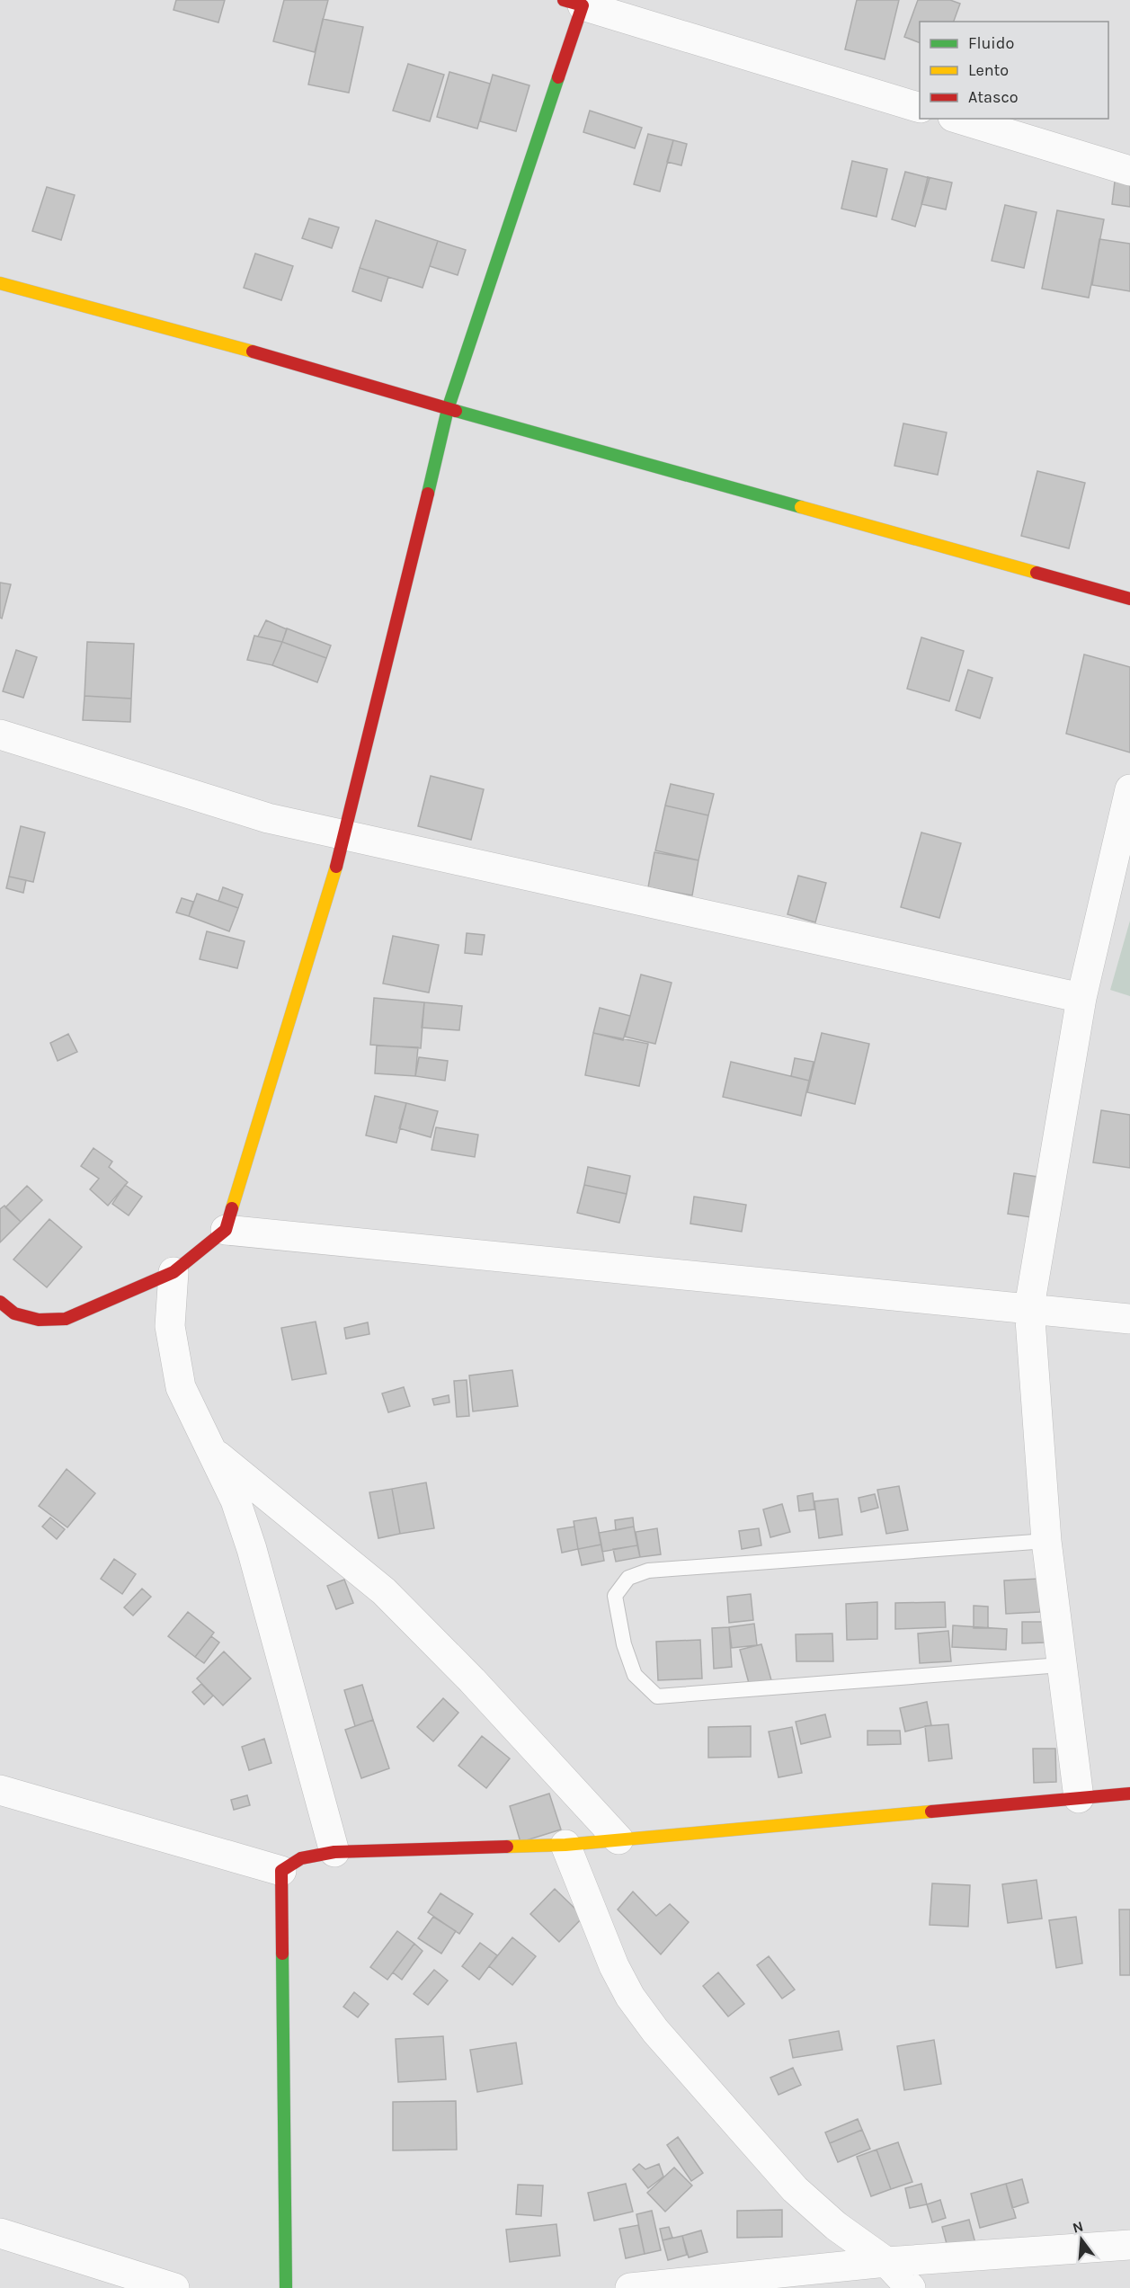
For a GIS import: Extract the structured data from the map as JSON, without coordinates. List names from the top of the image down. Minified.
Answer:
{"legend":["Fluido","Lento","Atasco"],"north":"top"}
